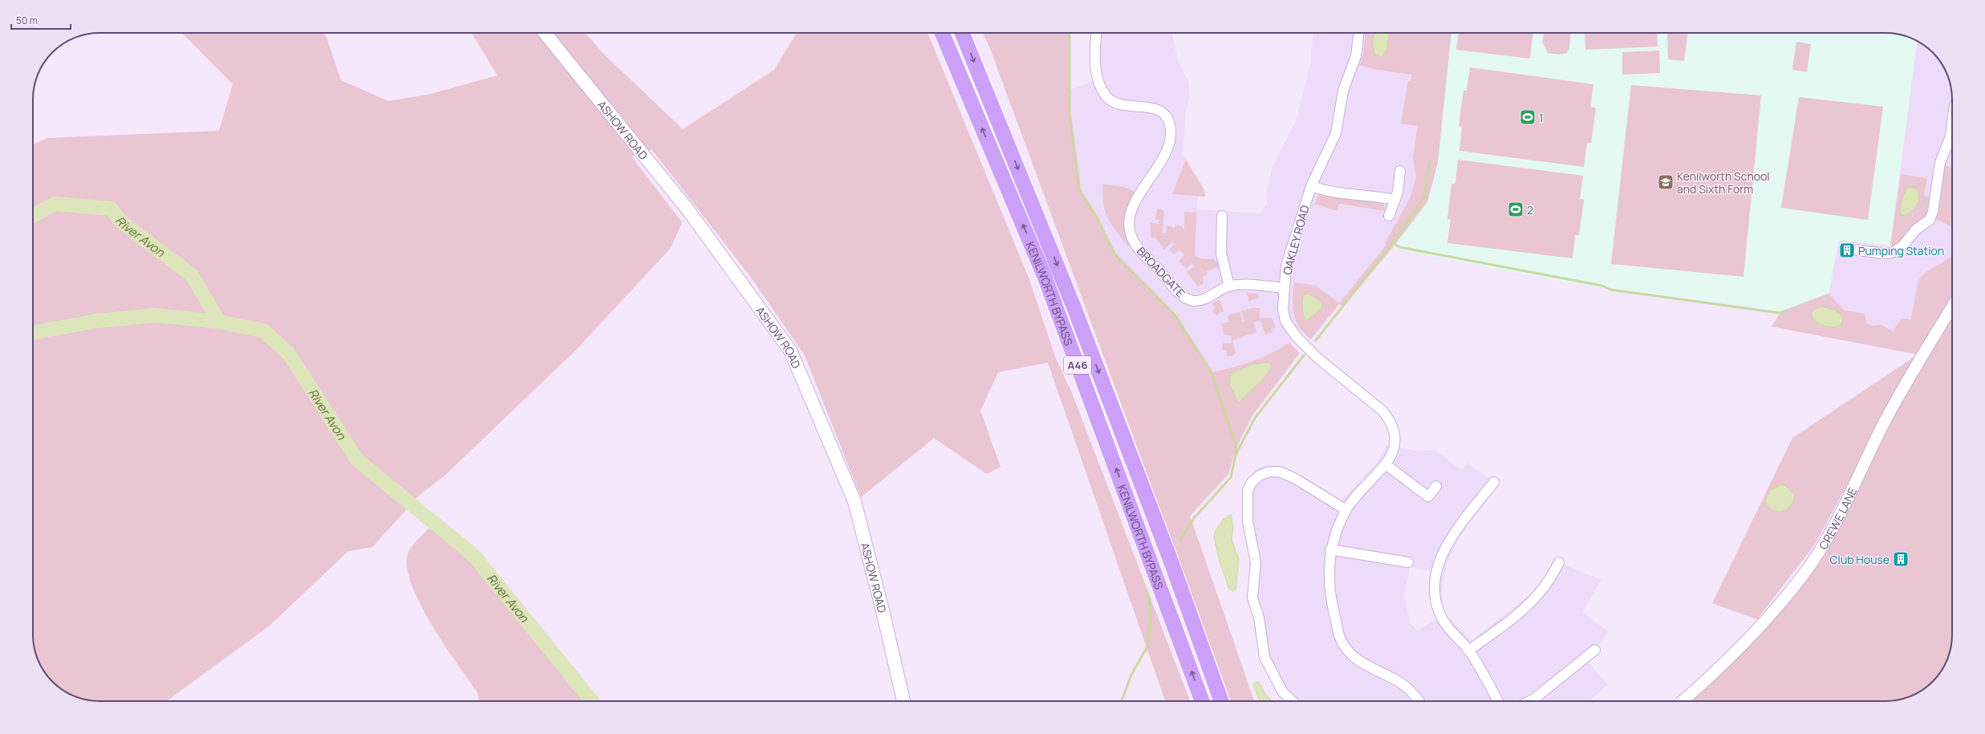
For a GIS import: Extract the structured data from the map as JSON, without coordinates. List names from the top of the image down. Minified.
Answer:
{"streets":{"highway":["KENILWORTH BYPASS","A46"],"main road":["ASHOW ROAD"],"street":["OAKLEY ROAD","BROADGATE","CREWE LANE"]},"crossings":[["OAKLEY ROAD","BROADGATE"]],"water":["River Avon"],"places":{"sports":["1","2"],"school or university":["Kenilworth School and Sixth Form"],"building":["Pumping Station","Club House"]},"scale_bar":"50 m"}
